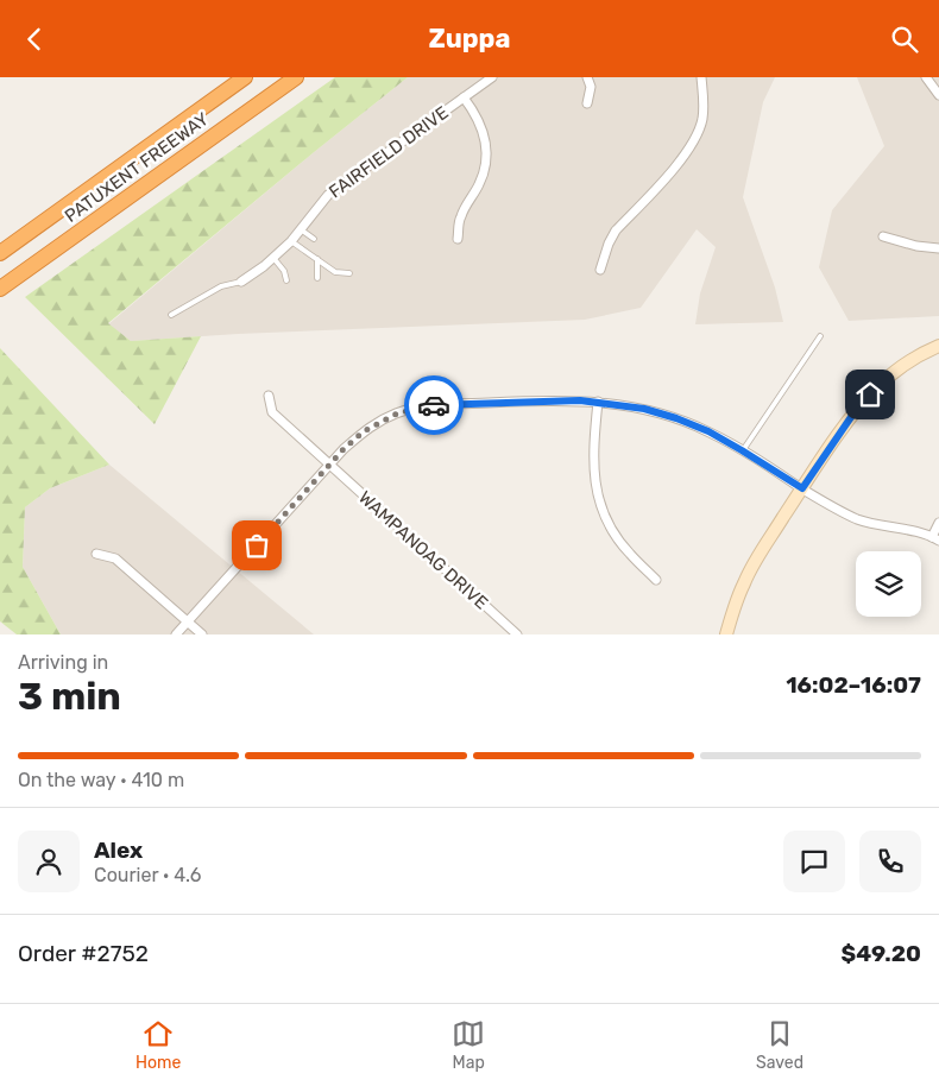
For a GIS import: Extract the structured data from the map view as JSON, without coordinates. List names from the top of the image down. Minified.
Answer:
{"streets":{"highway":["PATUXENT FREEWAY"],"street":["FAIRFIELD DRIVE","WAMPANOAG DRIVE"]},"page":{"header":"Zuppa","heading":["3 min","Arriving in","16:02–16:07"],"panel":["Alex","Courier · 4.6","Order #2752","$49.20"],"bar":"On the way · 410 m","tabs":["Home","Map","Saved"]}}
